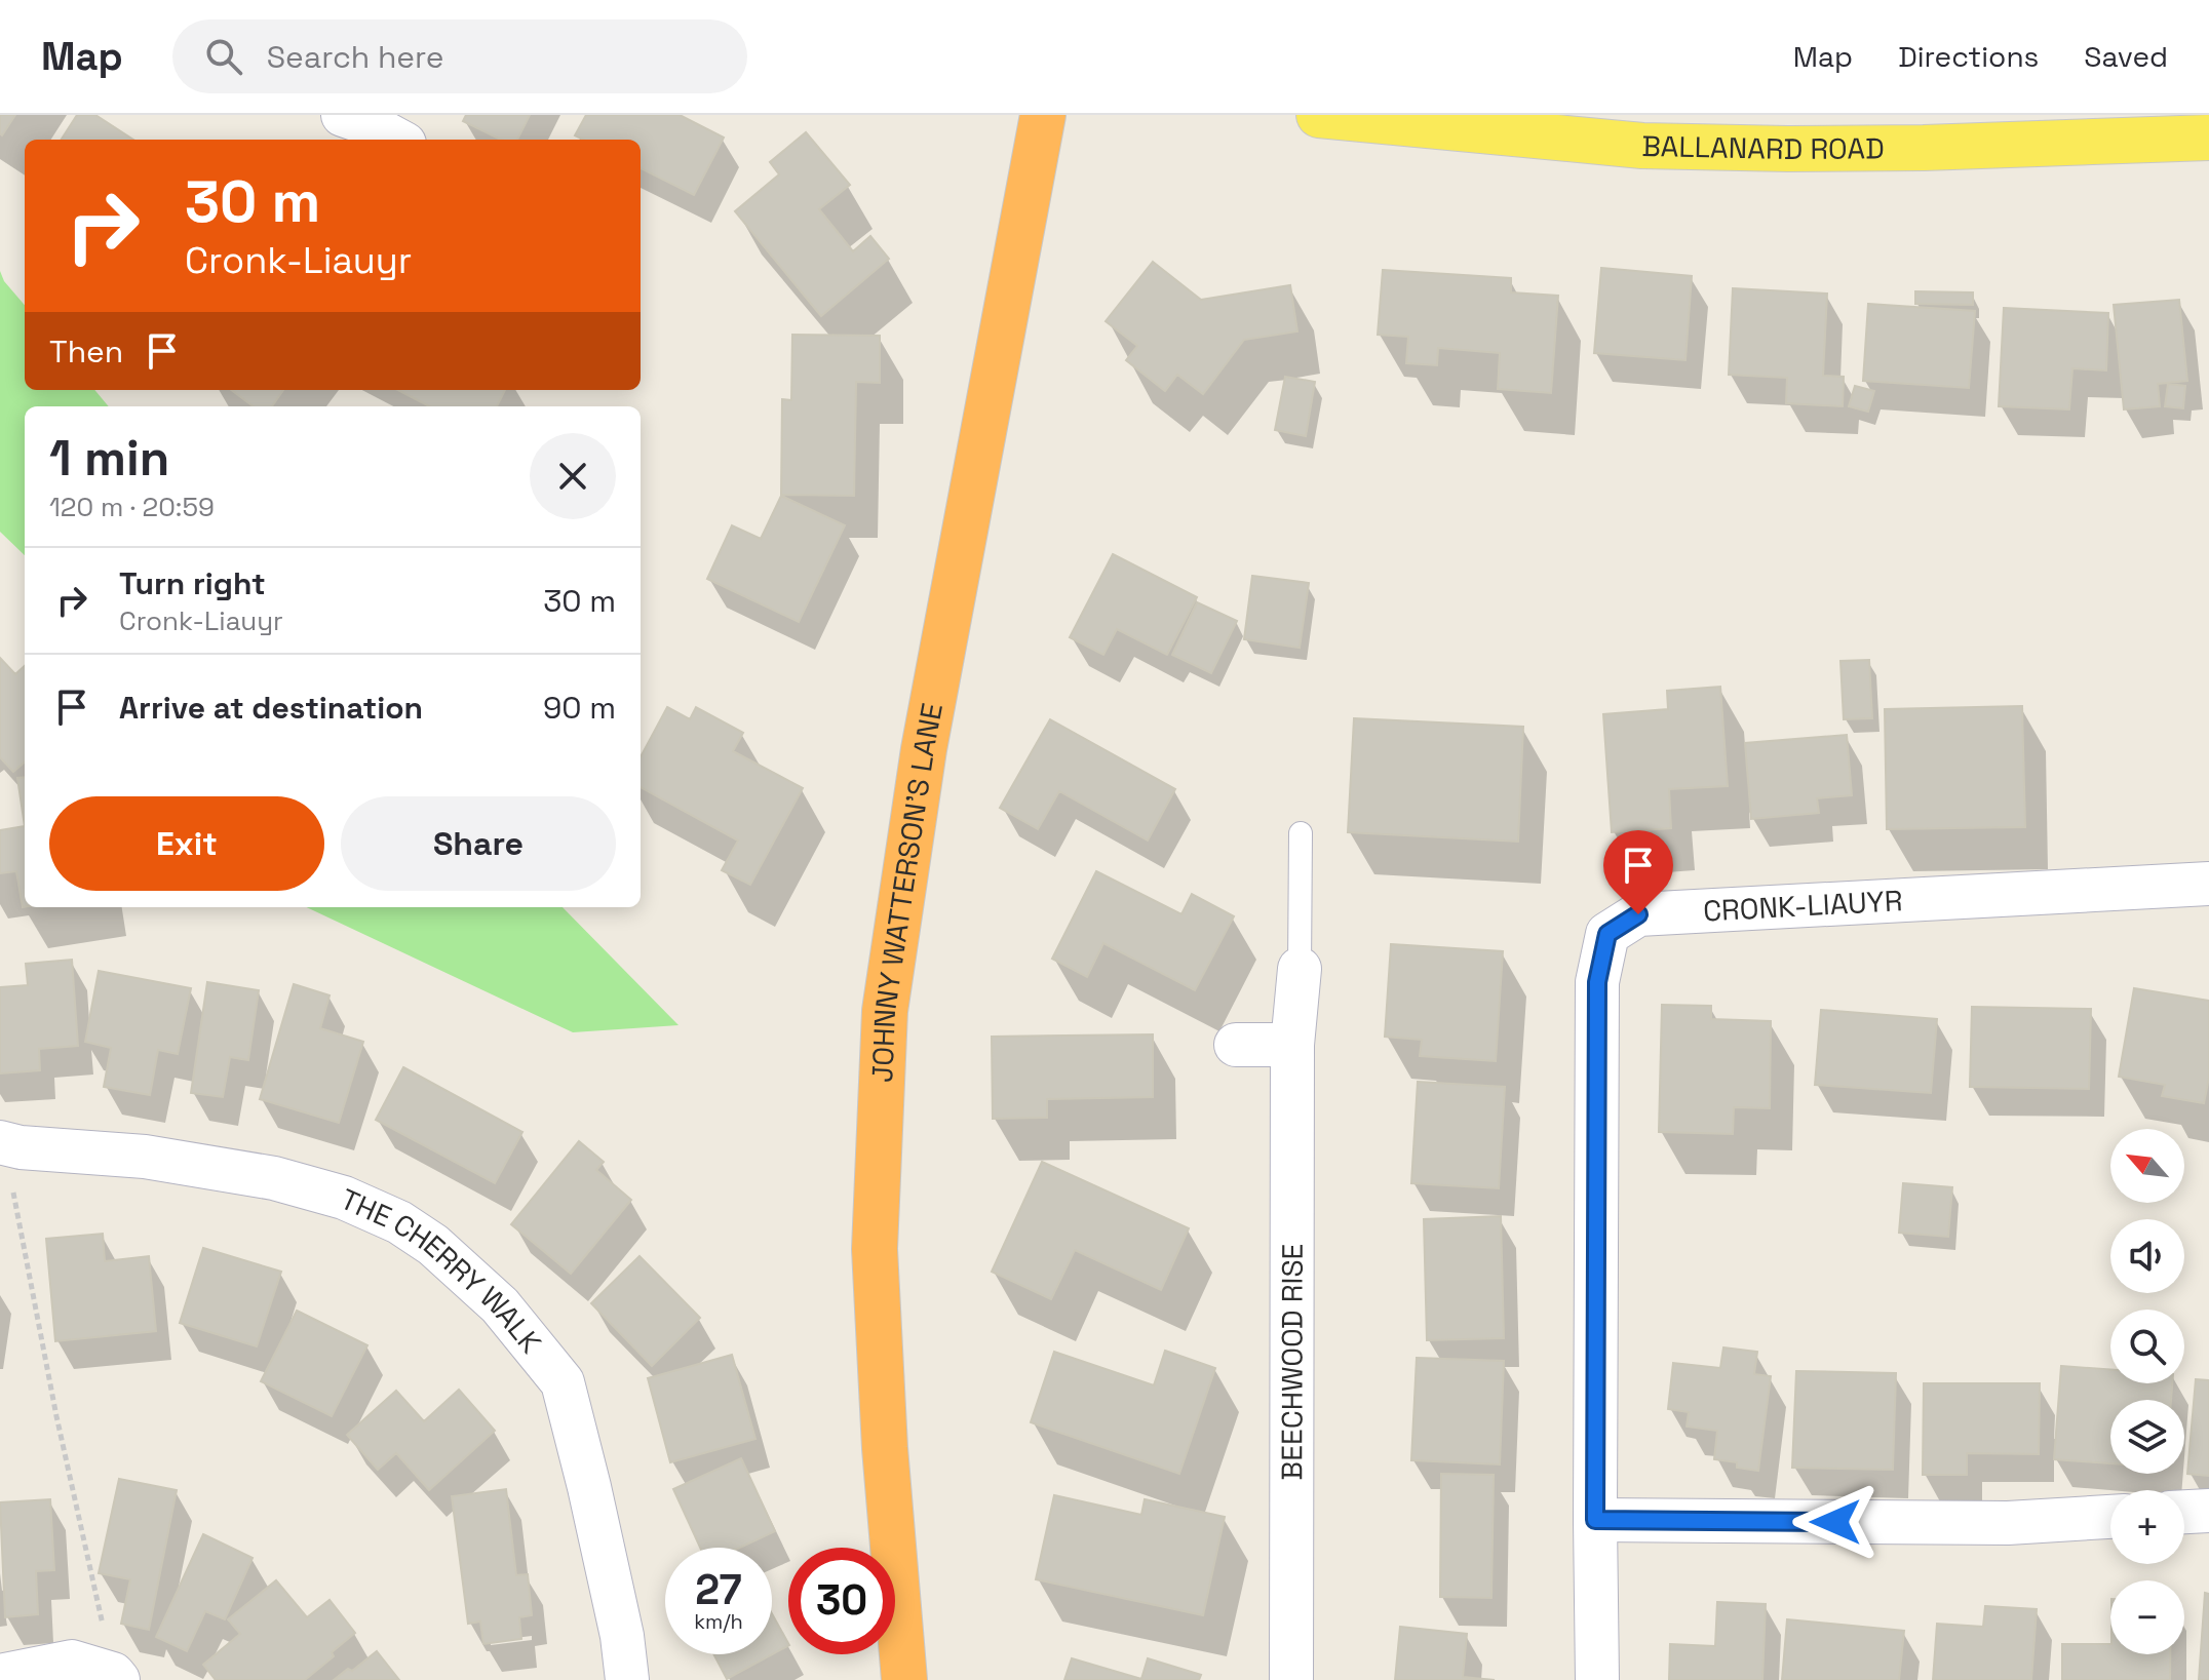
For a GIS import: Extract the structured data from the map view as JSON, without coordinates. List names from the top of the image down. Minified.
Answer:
{"streets":{"highway":["JOHNNY WATTERSON'S LANE"],"main road":["BALLANARD ROAD"],"street":["CRONK-LIAUYR","THE CHERRY WALK","BEECHWOOD RISE"]},"north":"top left","page":{"header":"Map","search":"Search here","nav":["Map","Directions","Saved"],"turn":["30 m","Cronk-Liauyr"],"then":"Then","heading":["1 min","120 m · 20:59"],"list":[{"name":"Turn right","note":"Cronk-Liauyr","value":"30 m"},{"name":"Arrive at destination","value":"90 m"}],"buttons":["Exit","Share"],"map_buttons":["+","−"],"speed":"27 km/h","limit":"30"}}
